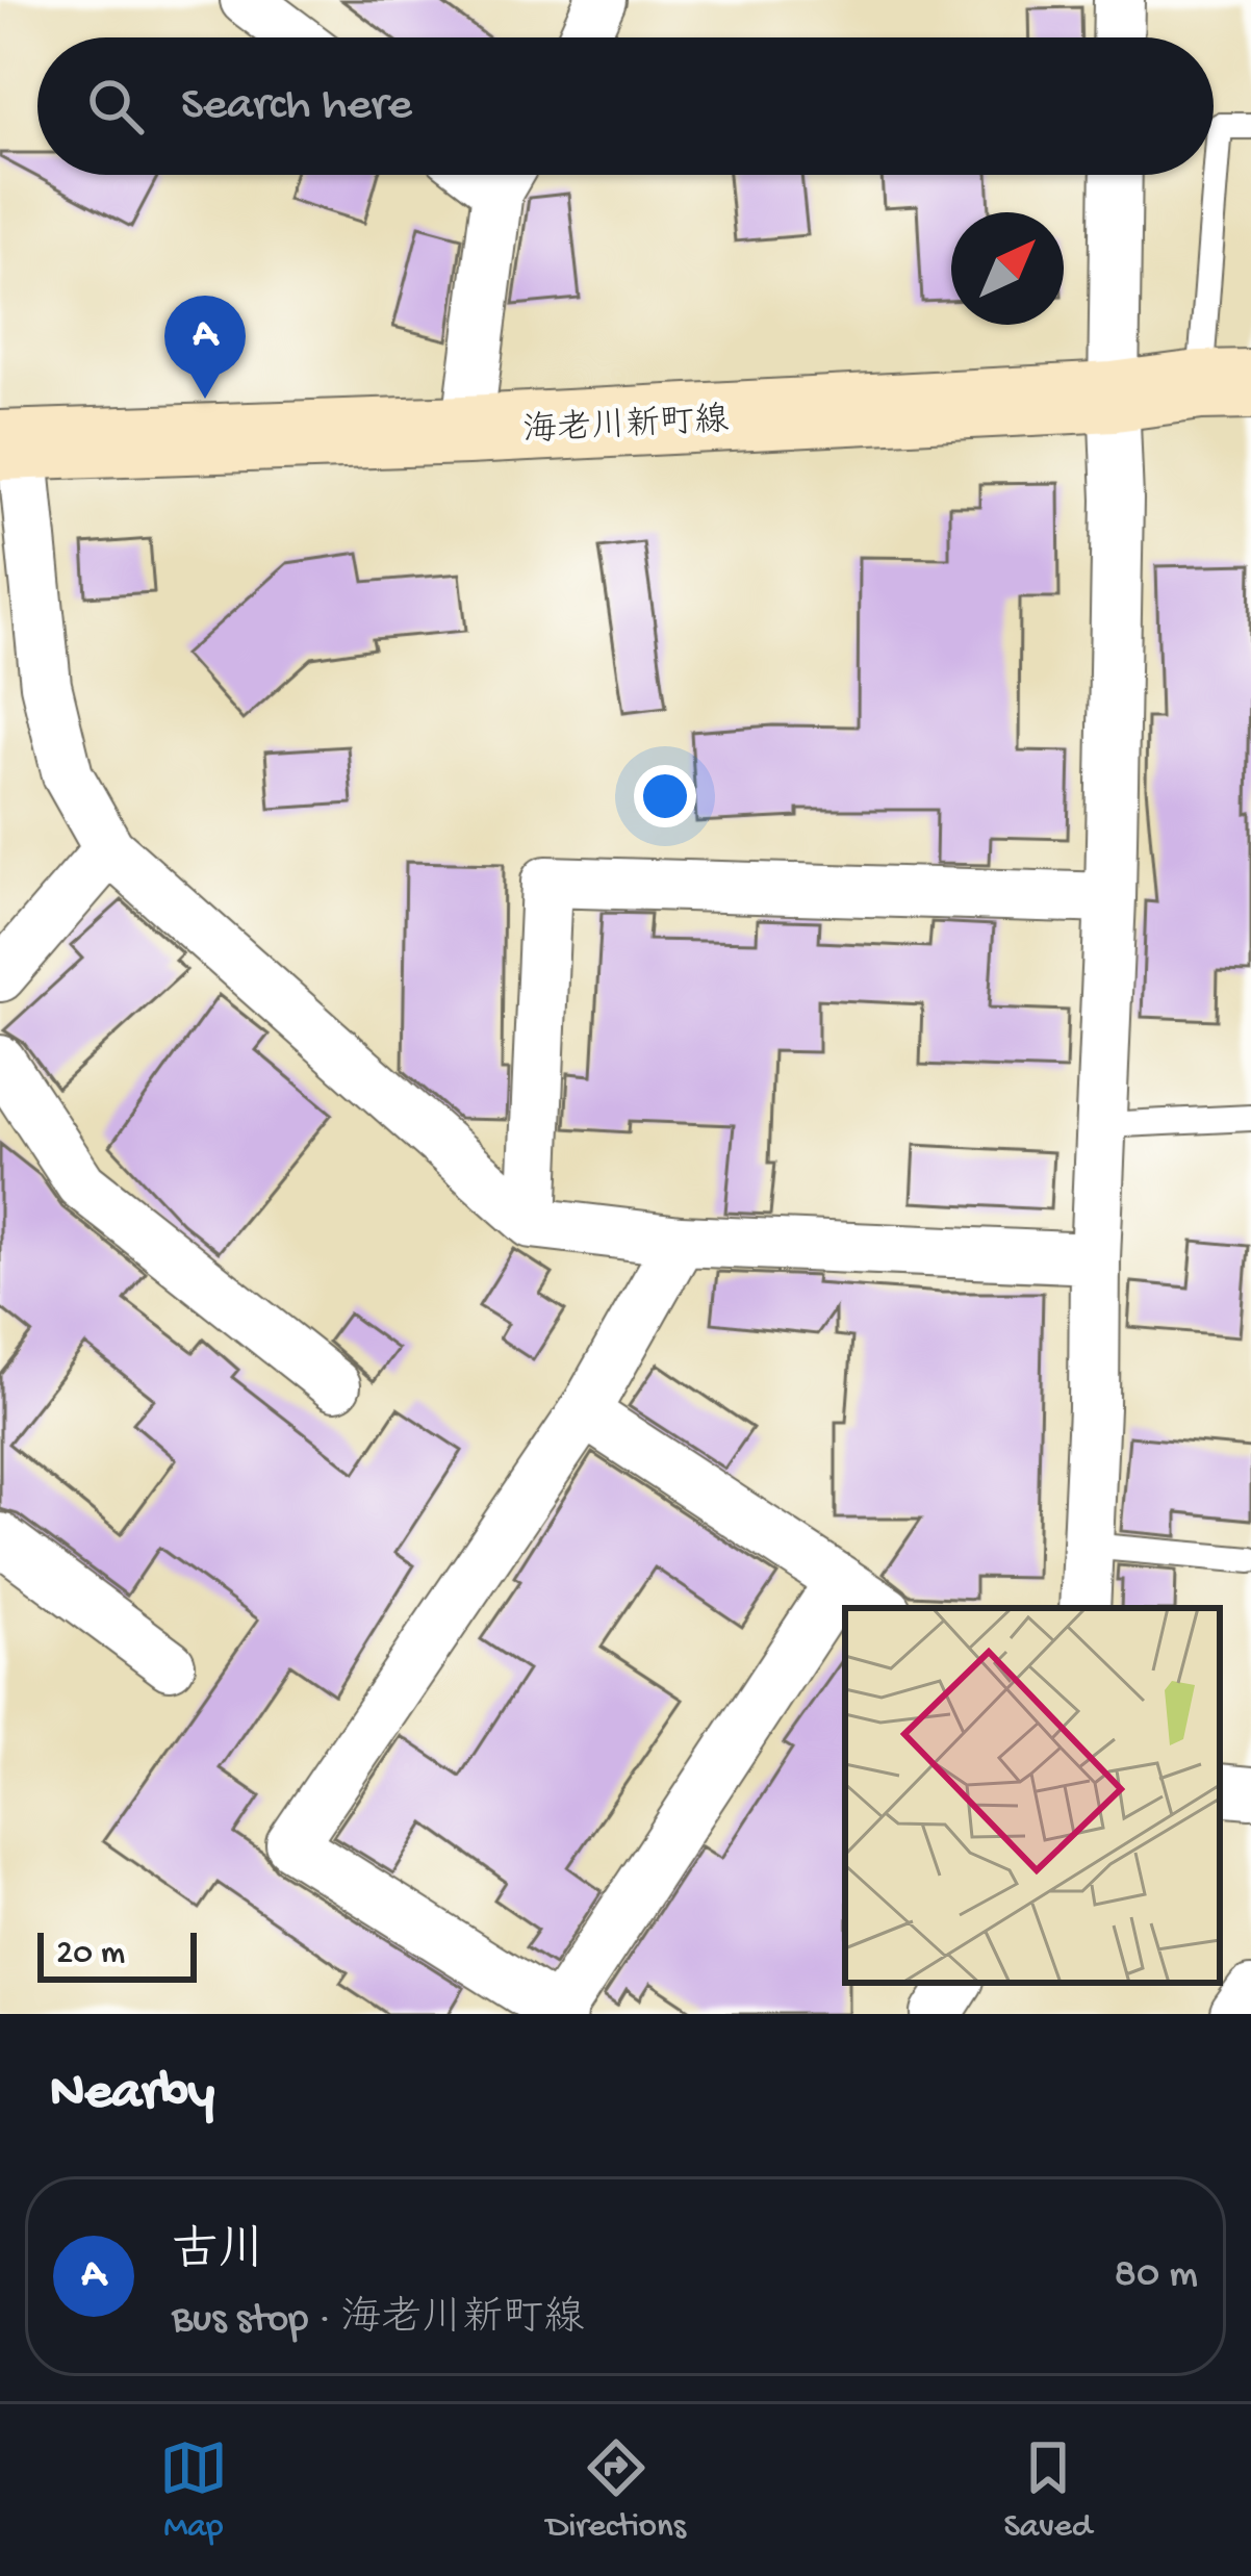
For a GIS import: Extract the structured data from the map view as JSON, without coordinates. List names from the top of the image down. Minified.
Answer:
{"streets":{"main road":["海老川新町線"]},"scale_bar":"20 m","north":"top right","page":{"search":"Search here","pins":"A","scale":"20 m","heading":"Nearby","list":[{"mark":"A","name":"古川","note":"Bus stop · 海老川新町線","value":"80 m"}],"nav":["Map","Directions","Saved"]}}
